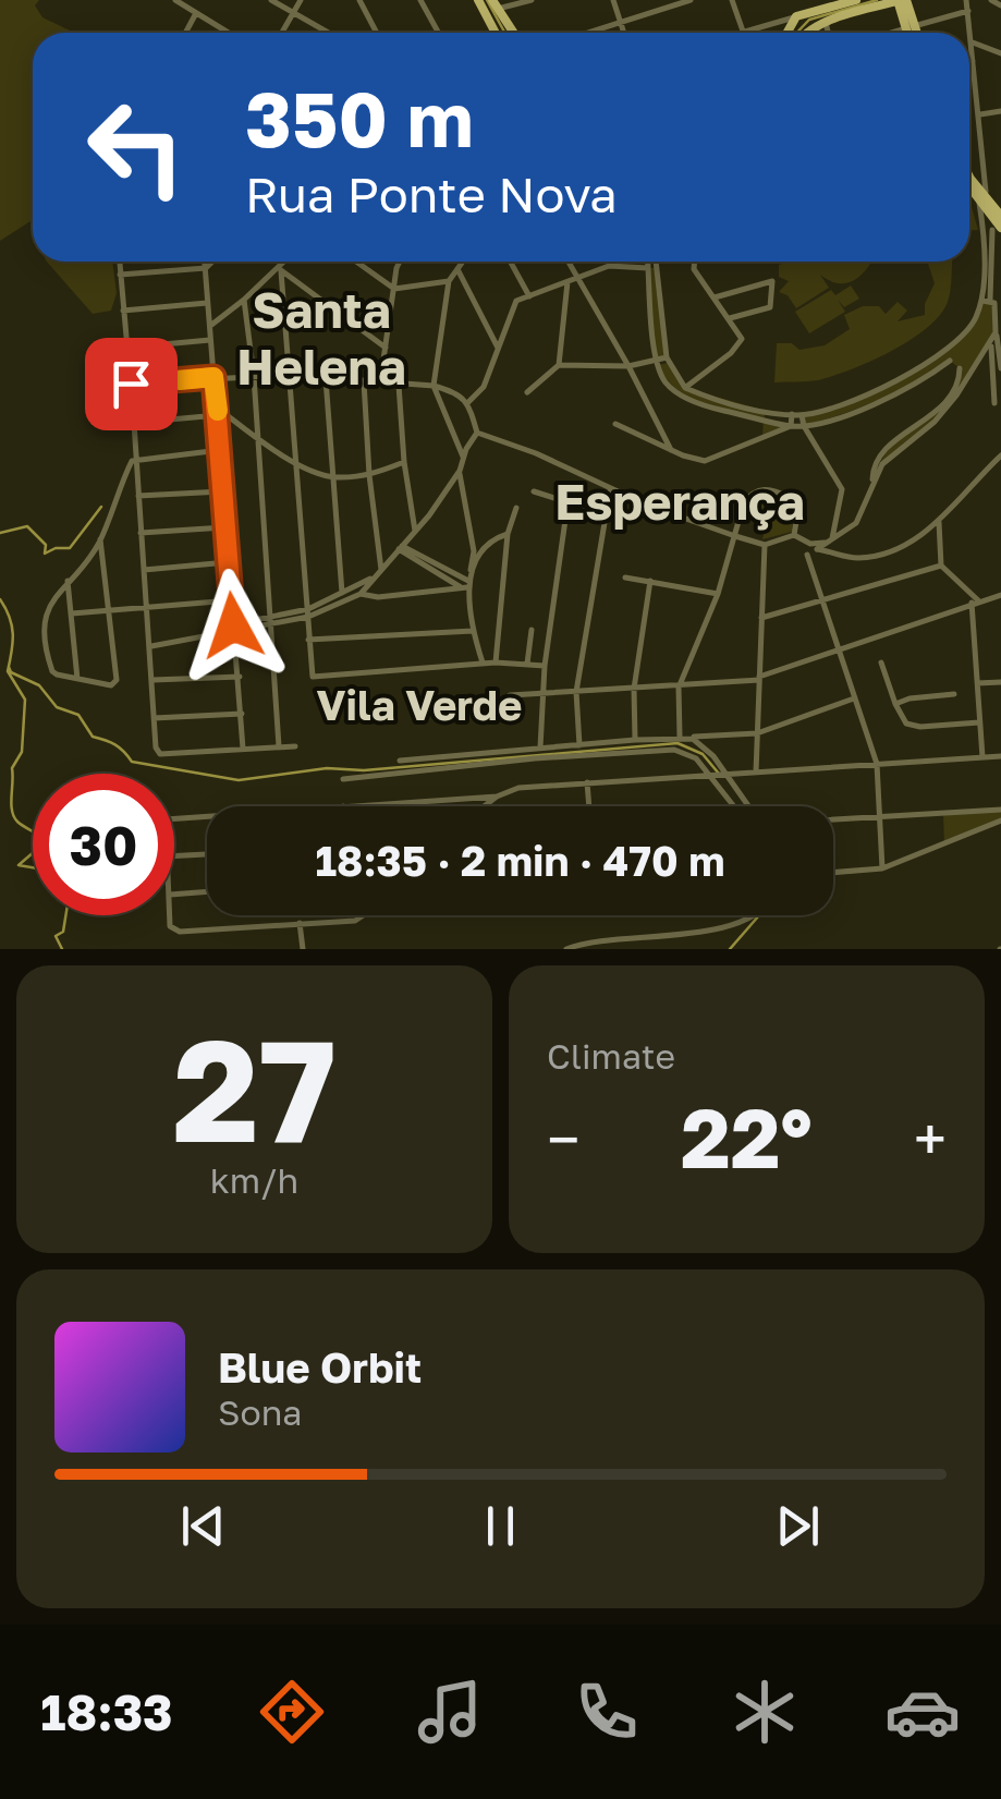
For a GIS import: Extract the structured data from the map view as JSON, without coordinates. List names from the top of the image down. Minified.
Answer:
{"districts":["Santa Helena","Esperança","Vila Verde"],"page":{"turn":["350 m","Rua Ponte Nova"],"limit":"30","trip":"18:35 · 2 min · 470 m","tile":[["27","km/h"],"Climate"],"heat":["−","22°","+"],"song":["Blue Orbit","Sona"],"tabs":"18:33"}}
